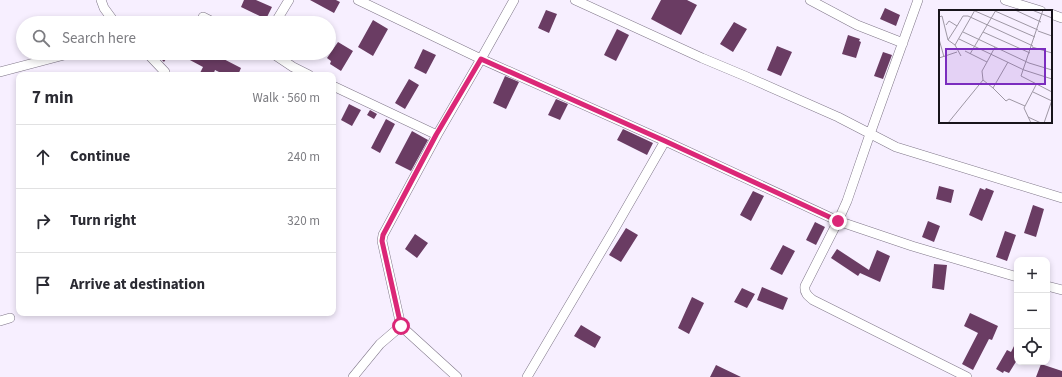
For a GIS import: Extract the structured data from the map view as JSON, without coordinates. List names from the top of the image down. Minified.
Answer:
{"page":{"search":"Search here","heading":["7 min","Walk · 560 m"],"list":[["Continue","240 m"],["Turn right","320 m"],"Arrive at destination"],"map_buttons":["+","−"]}}
